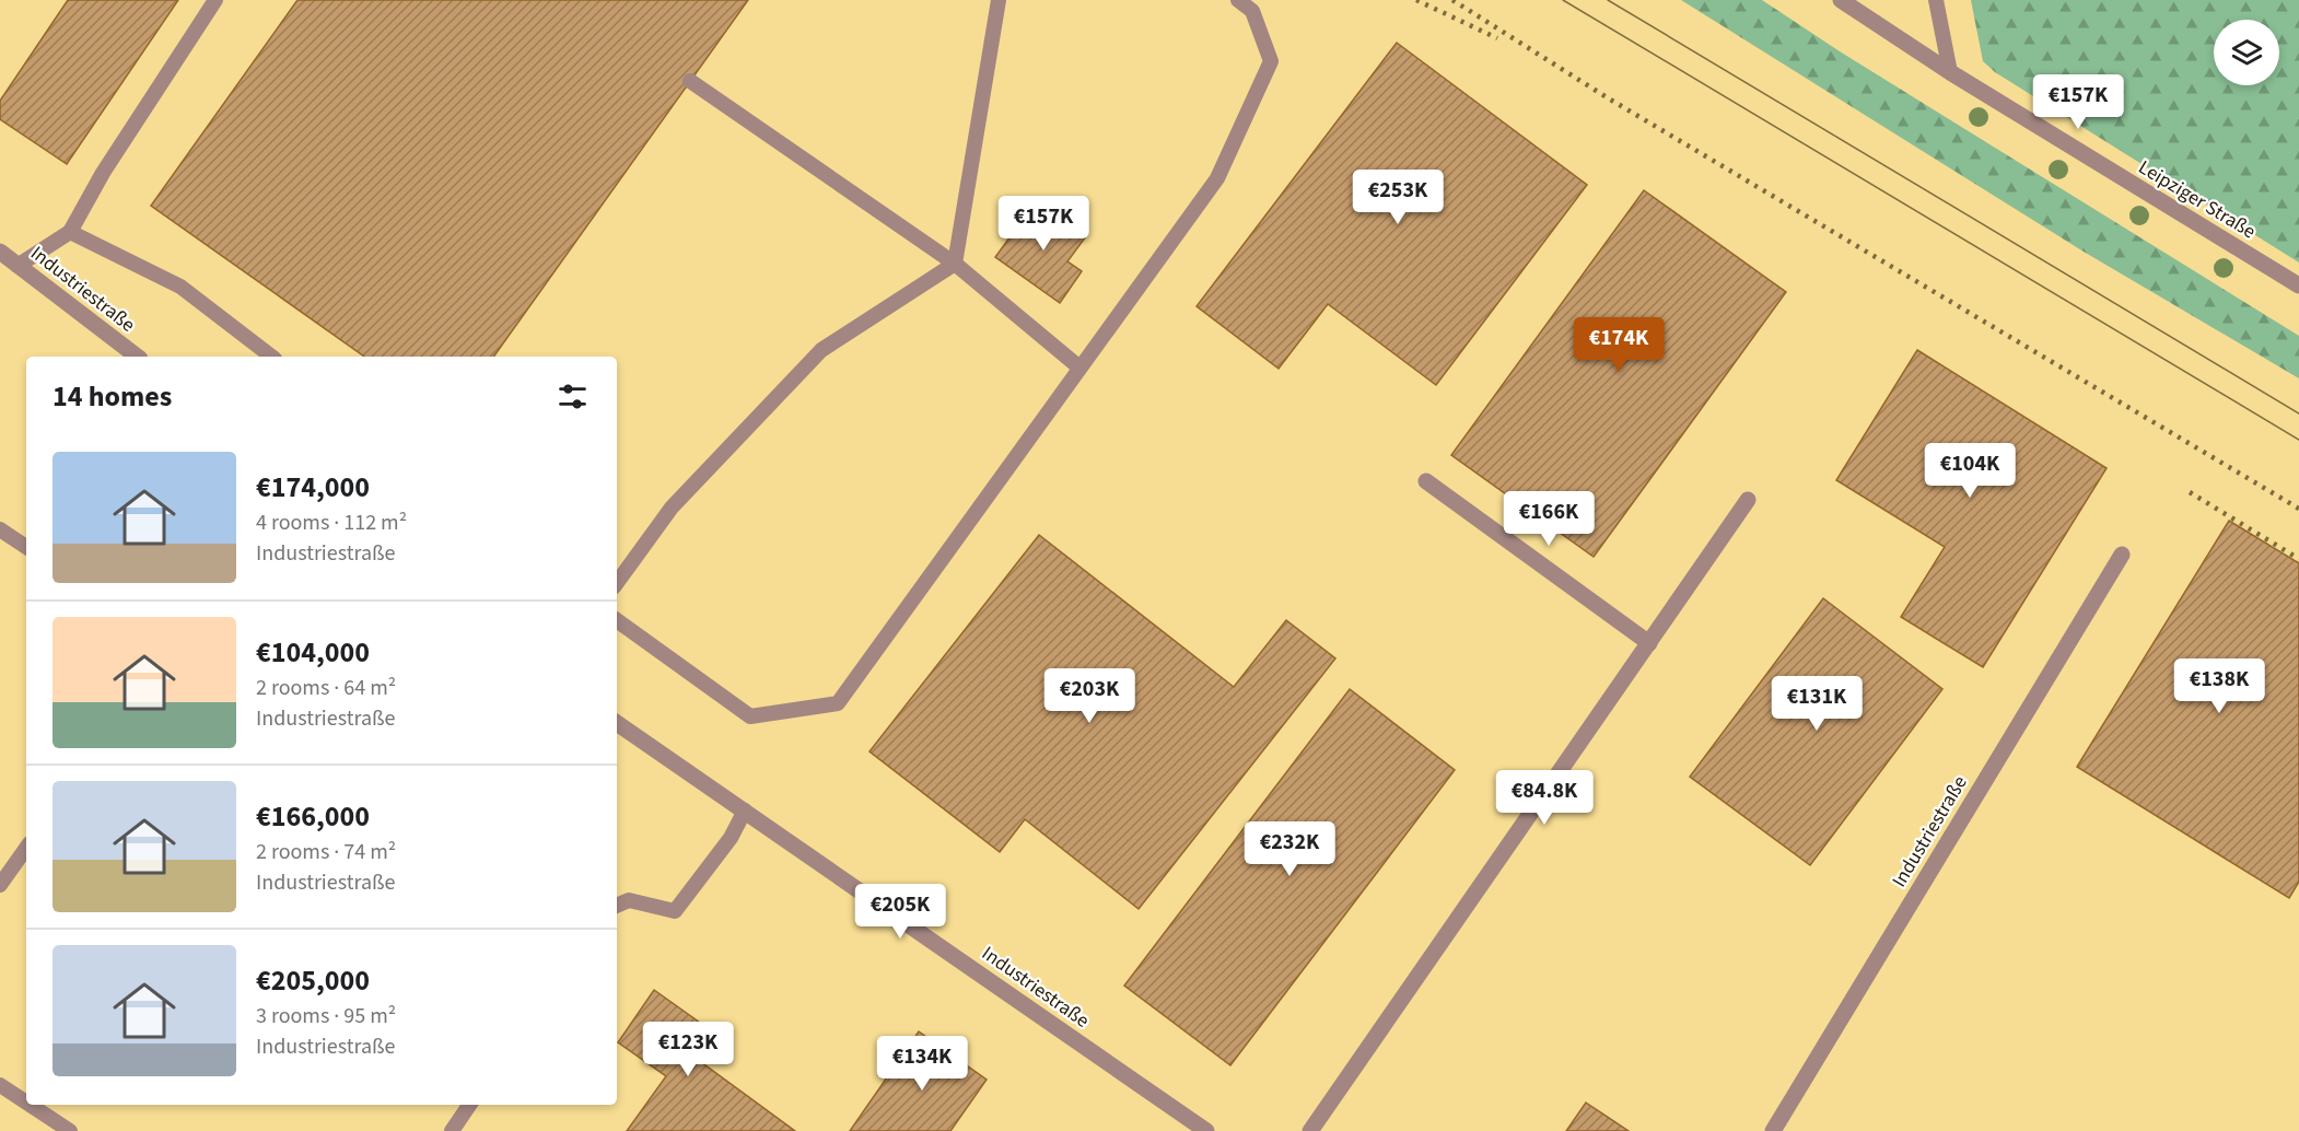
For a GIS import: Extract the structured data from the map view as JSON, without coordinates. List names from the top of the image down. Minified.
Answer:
{"streets":{"street":["Leipziger Straße","Industriestraße"]},"page":{"price":["€157K","€253K","€157K","€174K","€104K","€166K","€138K","€203K","€131K","€84.8K","€232K","€205K","€123K","€134K"],"heading":"14 homes","list":[{"name":"€174,000","note":"4 rooms · 112 m² · Industriestraße"},{"name":"€104,000","note":"2 rooms · 64 m² · Industriestraße"},{"name":"€166,000","note":"2 rooms · 74 m² · Industriestraße"},{"name":"€205,000","note":"3 rooms · 95 m² · Industriestraße"}]}}
